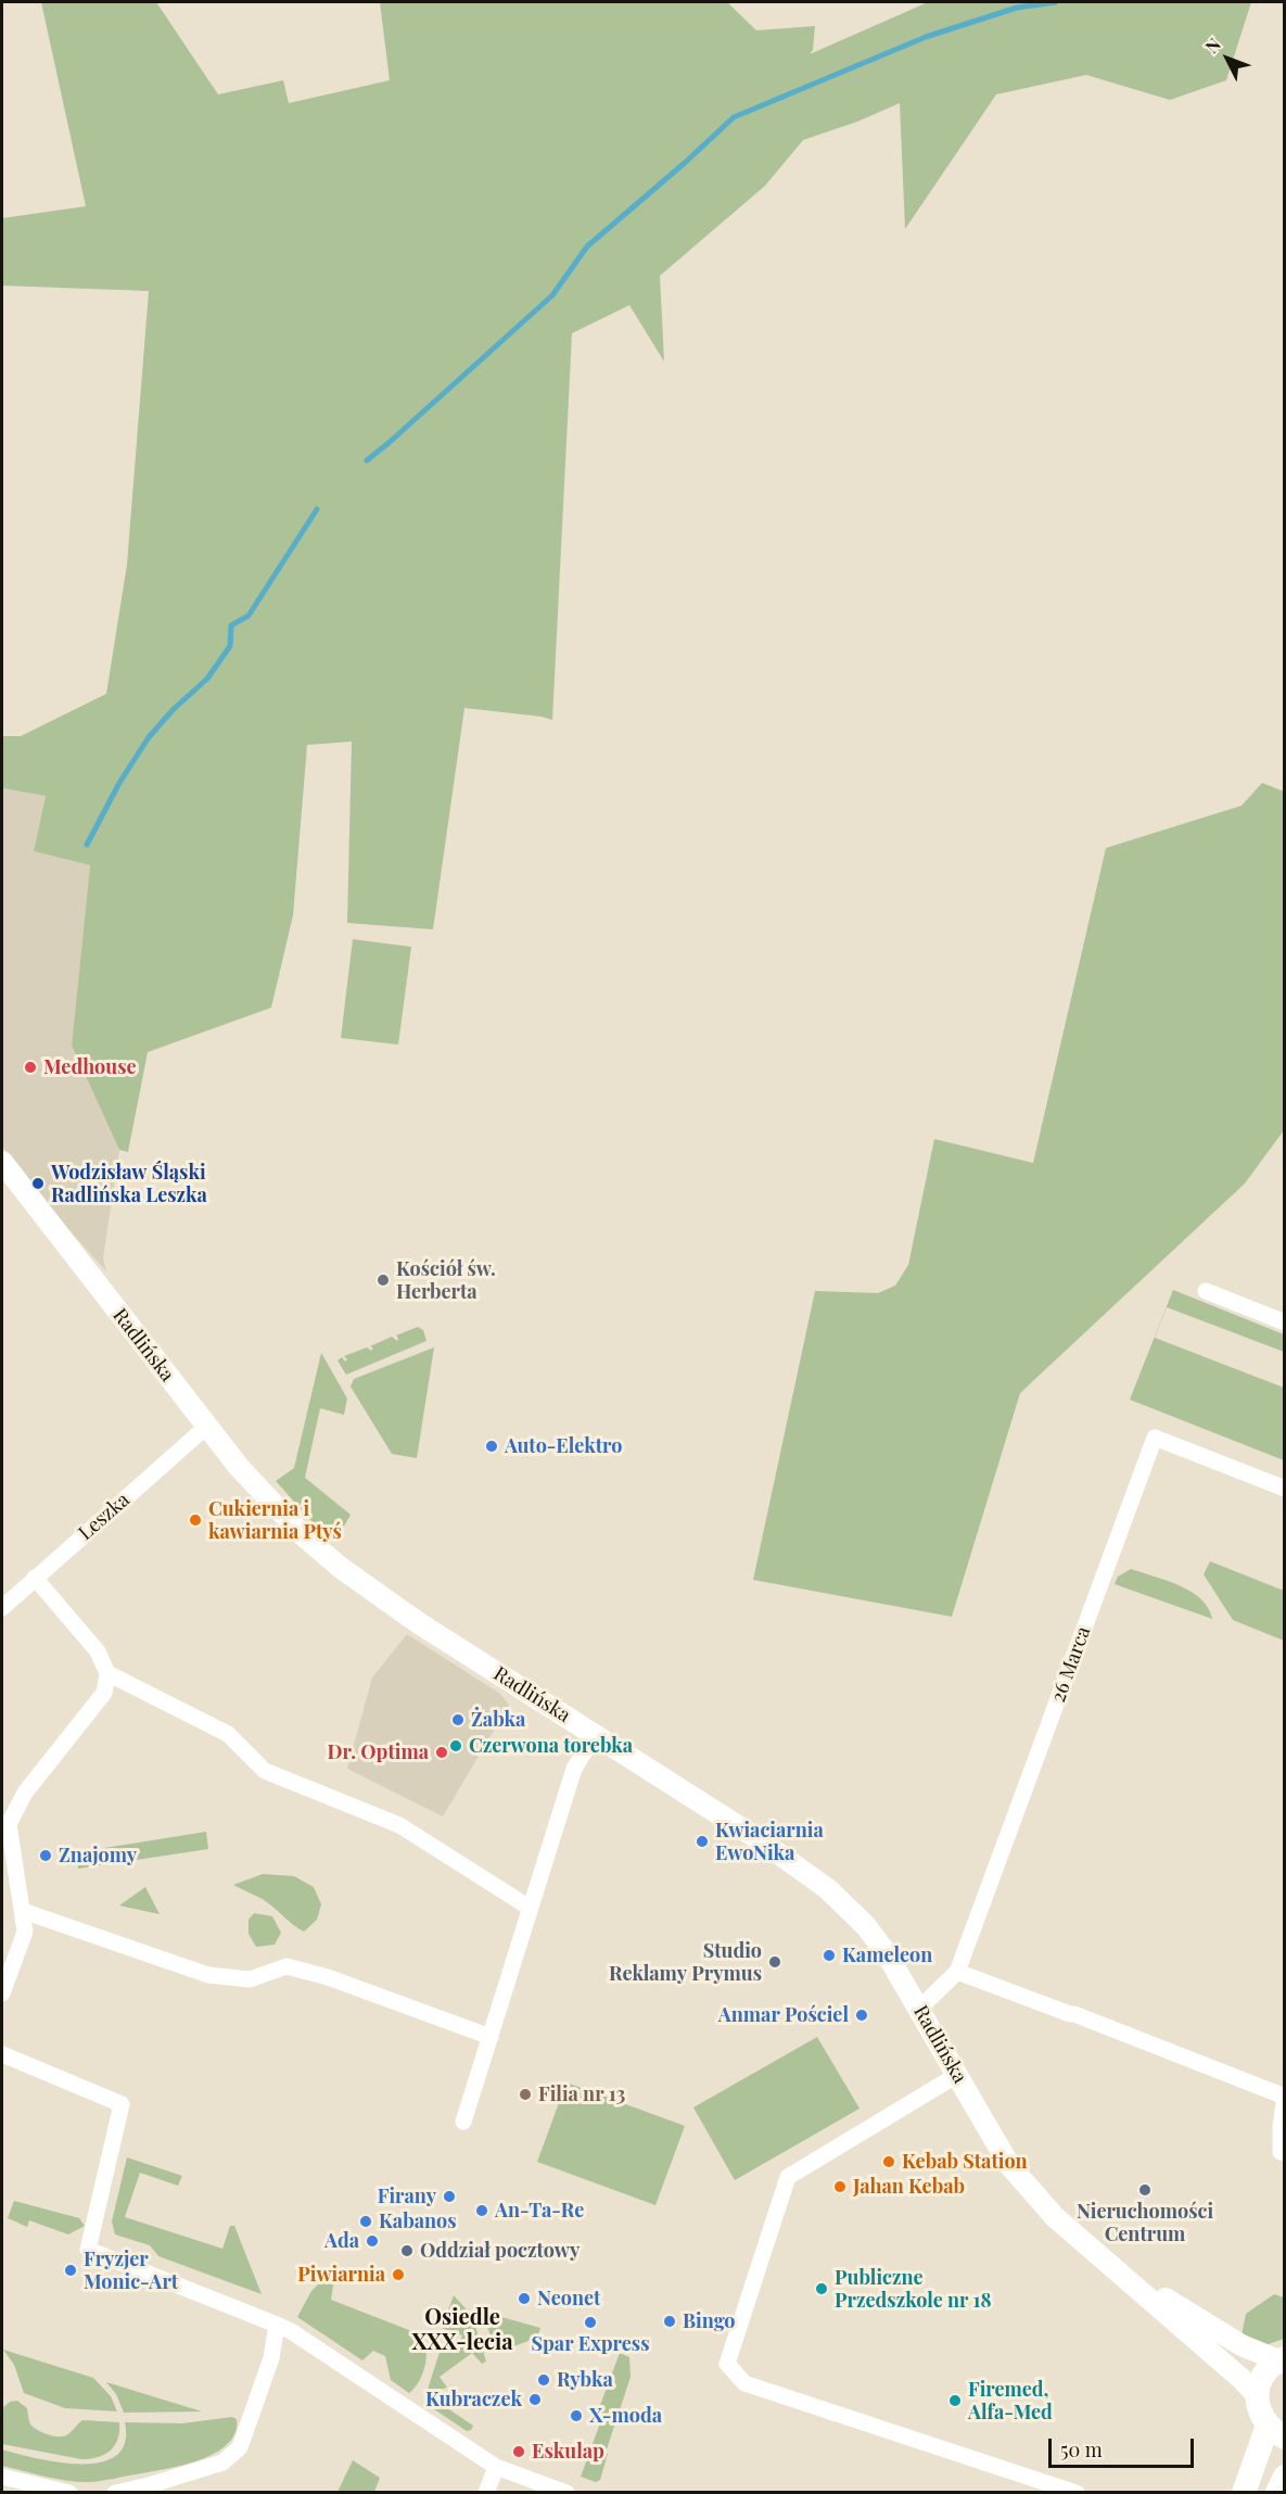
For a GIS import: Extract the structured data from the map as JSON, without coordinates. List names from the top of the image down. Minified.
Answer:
{"streets":{"street":["Radlińska","Leszka","26 Marca"]},"crossings":[["Radlińska","Leszka"],["Radlińska","26 Marca"]],"districts":["Osiedle XXX-lecia"],"places":["Medhouse","Wodzisław Śląski Radlińska Leszka","Kościół św. Herberta","Auto-Elektro","Cukiernia i kawiarnia Ptyś","Żabka","Czerwona torebka","Dr. Optima","Kwiaciarnia EwoNika","Znajomy","Kameleon","Studio Reklamy Prymus","Anmar Pościel","Filia nr 13","Kebab Station","Jahan Kebab","Nieruchomości Centrum","Firany","An-Ta-Re","Kabanos","Ada","Oddział pocztowy","Fryzjer Monic-Art","Piwiarnia","Publiczne Przedszkole nr 18","Neonet","Bingo","Spar Express","Rybka","Kubraczek","Firemed, Alfa-Med","X-moda","Eskulap"],"scale_bar":"50 m","north":"top left"}
